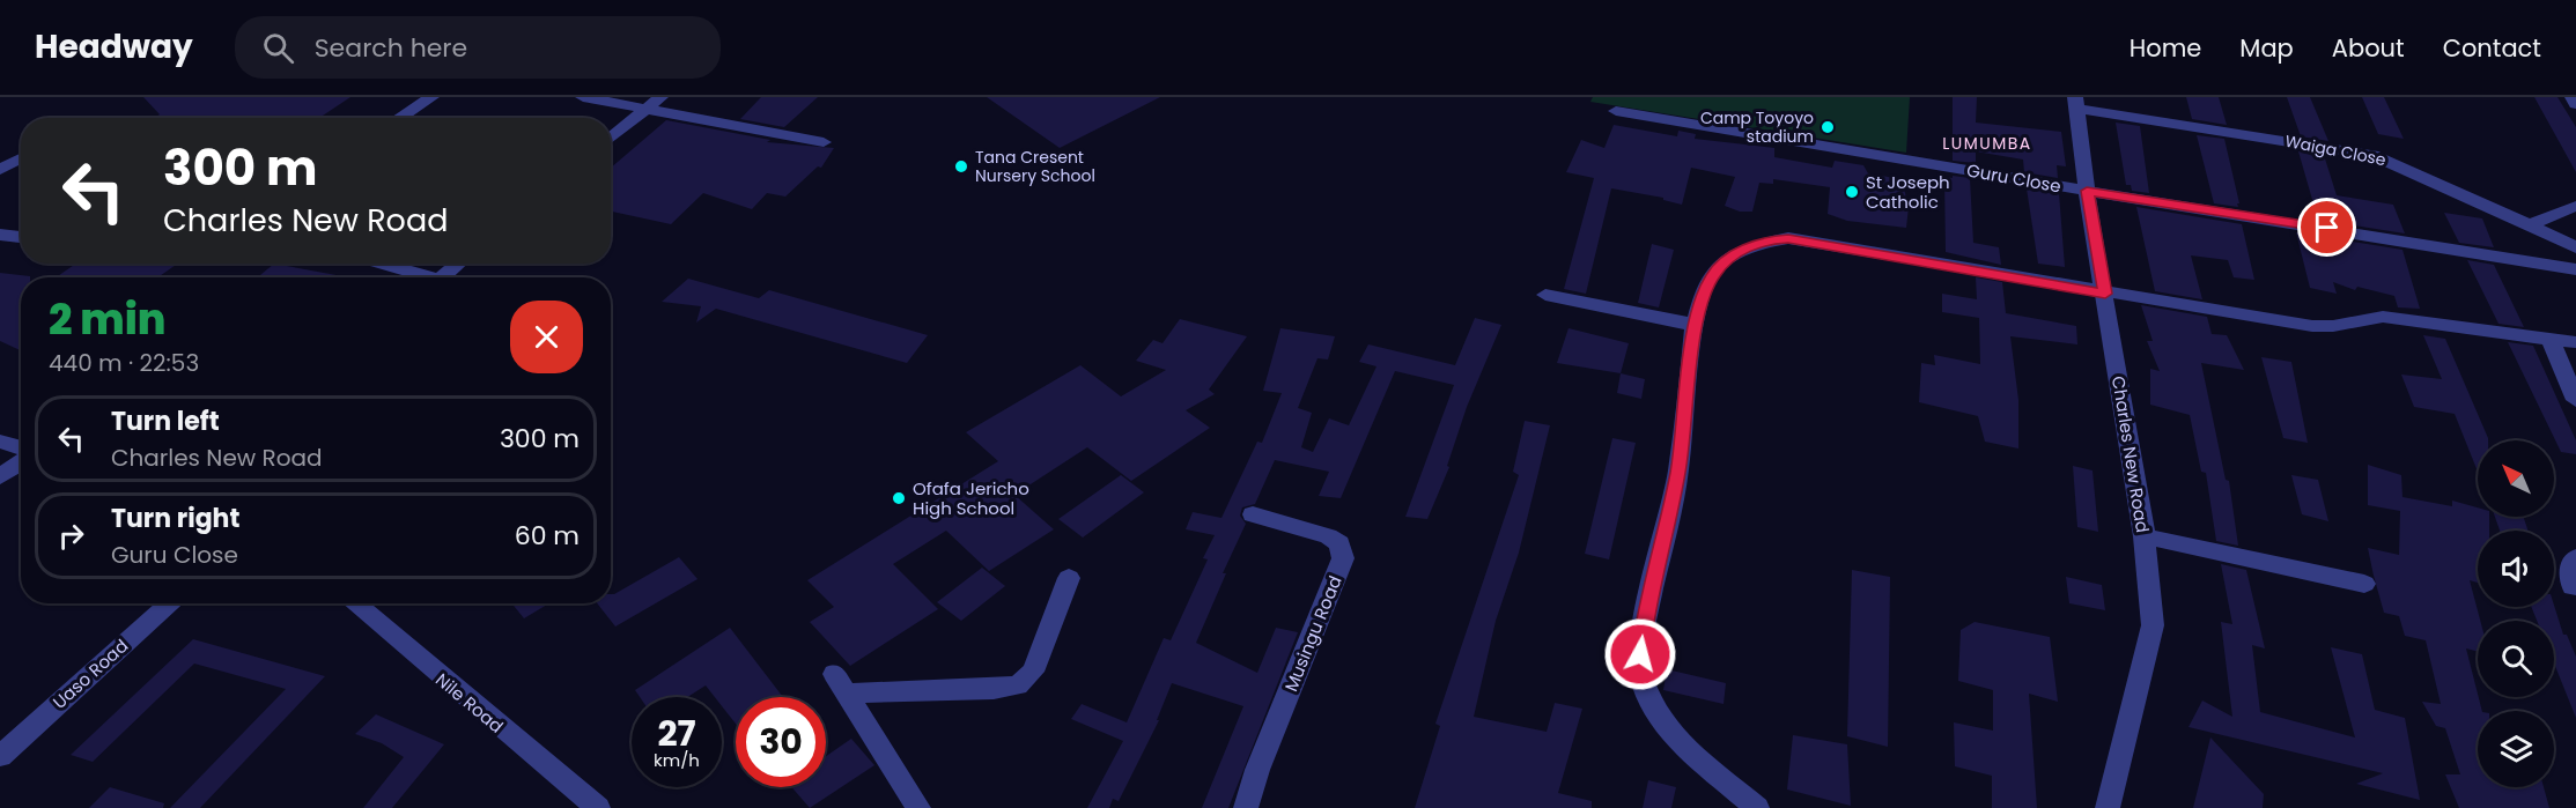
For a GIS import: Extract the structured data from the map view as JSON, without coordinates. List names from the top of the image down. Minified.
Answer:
{"streets":{"street":["Waiga Close","Guru Close","Charles New Road","Musingu Road","Uaso Road","Nile Road"]},"crossings":[["Waiga Close","Charles New Road"],["Guru Close","Charles New Road"]],"districts":["LUMUMBA"],"places":["Camp Toyoyo stadium","Tana Cresent Nursery School","St Joseph Catholic","Ofafa Jericho High School"],"north":"top left","page":{"header":"Headway","search":"Search here","nav":["Home","Map","About","Contact"],"turn":["300 m","Charles New Road"],"heading":["2 min","440 m · 22:53"],"list":[{"name":"Turn left","note":"Charles New Road","value":"300 m"},{"name":"Turn right","note":"Guru Close","value":"60 m"}],"speed":"27 km/h","limit":"30"}}
